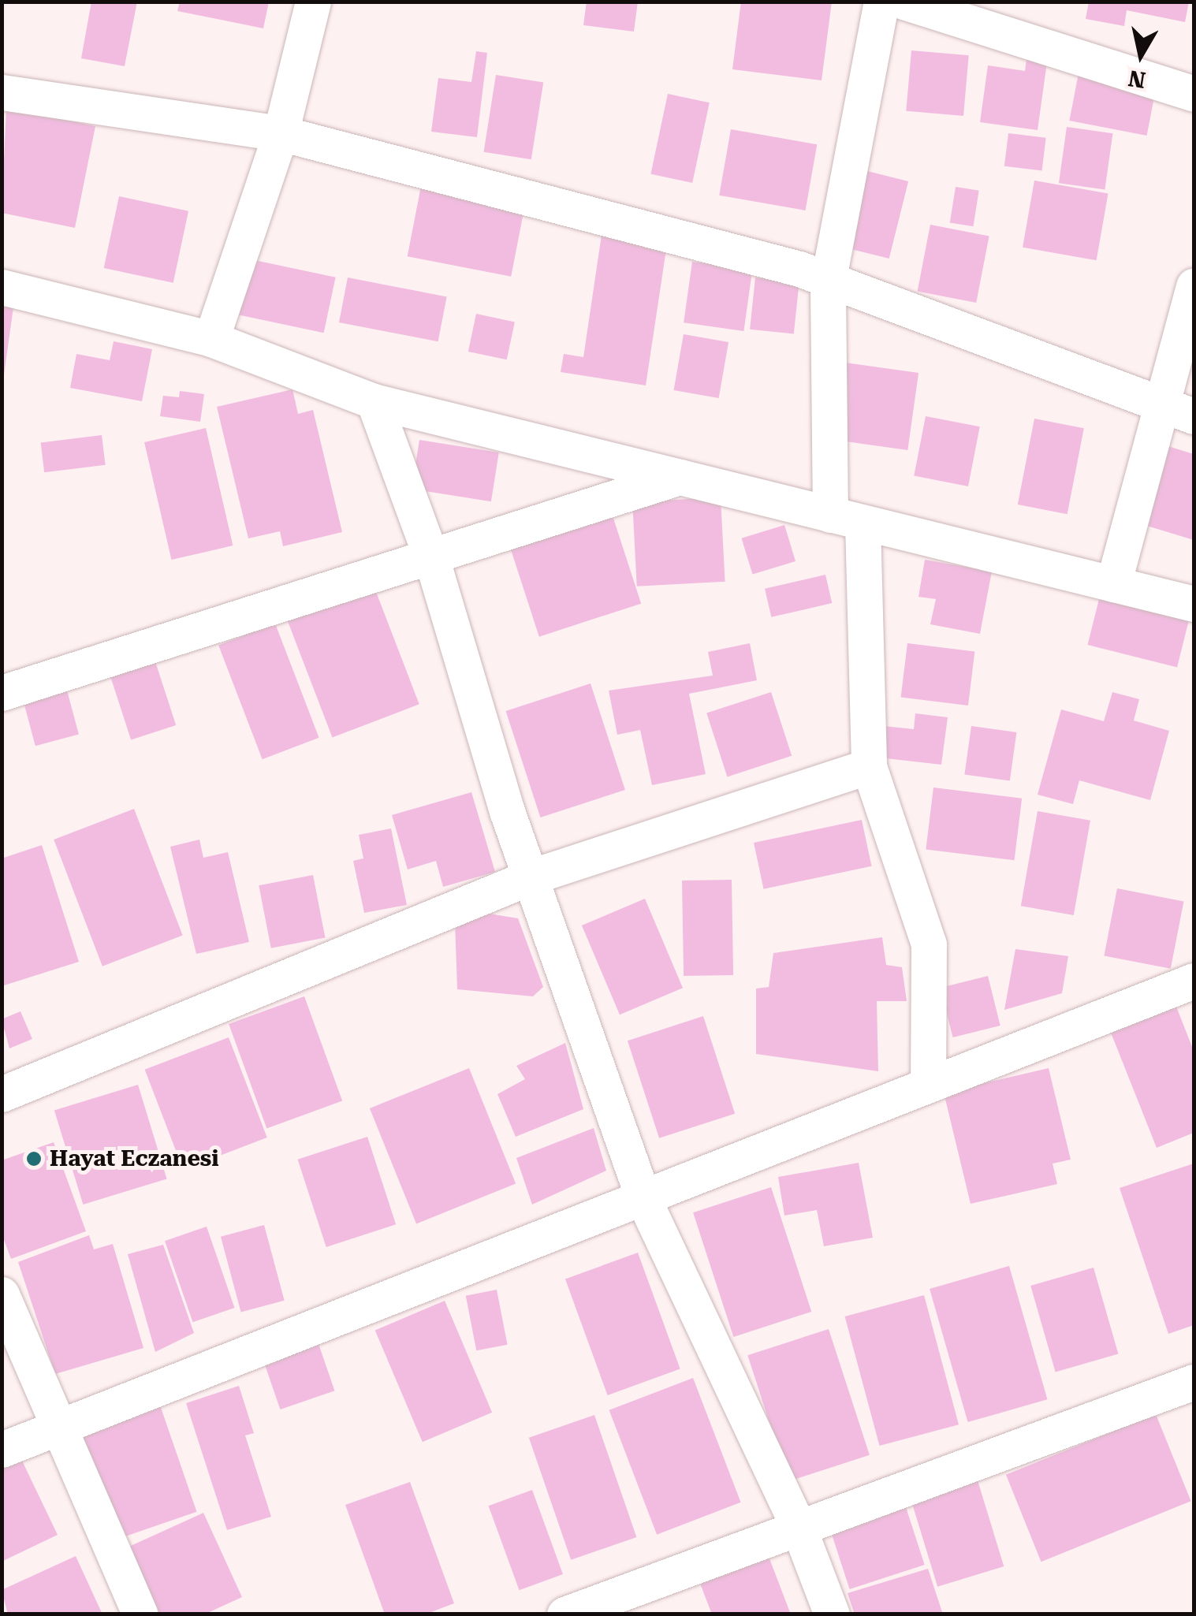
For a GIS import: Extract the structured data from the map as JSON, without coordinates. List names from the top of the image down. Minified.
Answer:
{"places":["Hayat Eczanesi"],"north":"bottom"}
